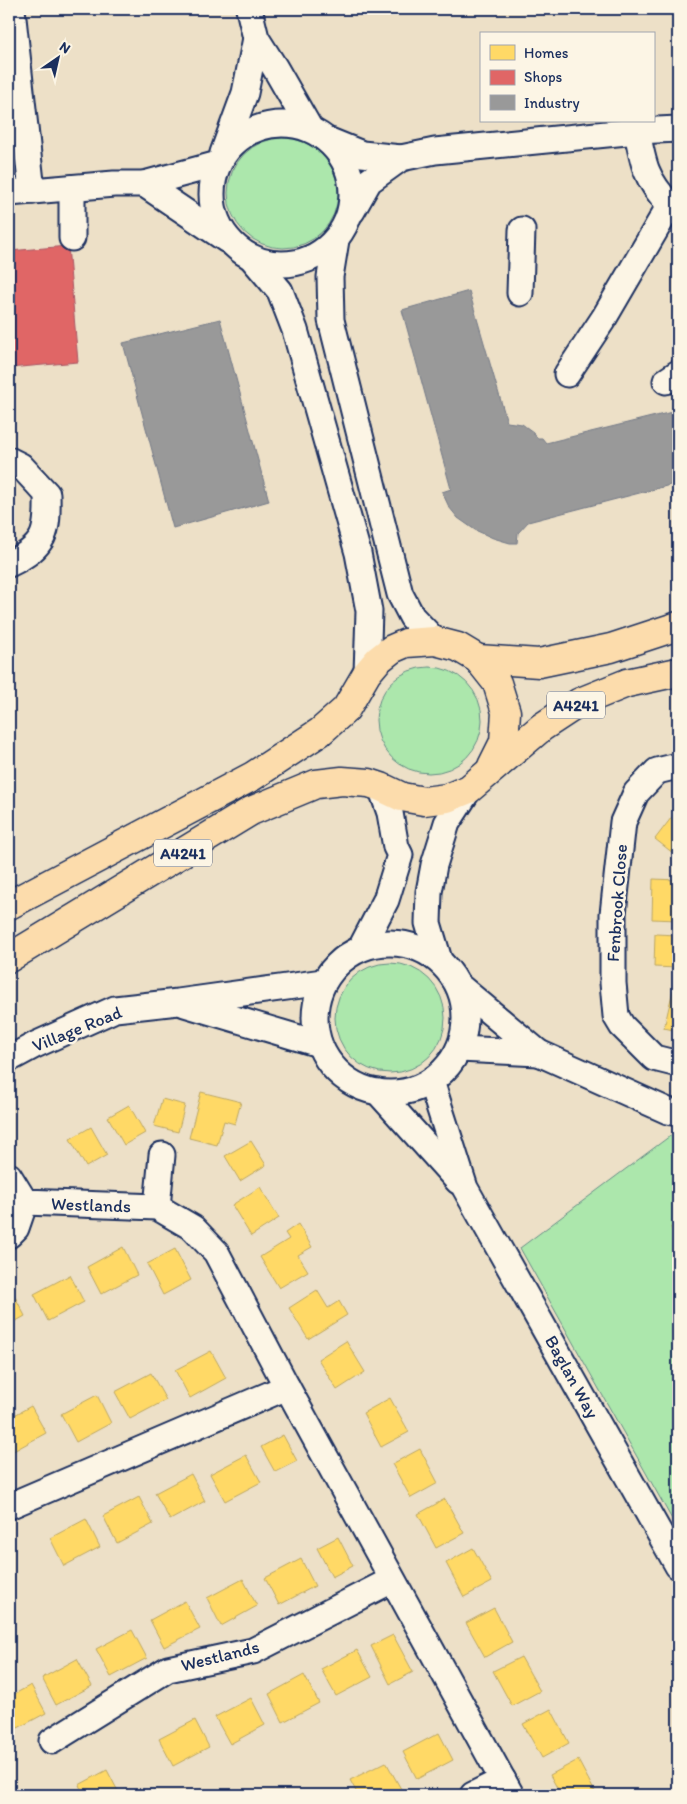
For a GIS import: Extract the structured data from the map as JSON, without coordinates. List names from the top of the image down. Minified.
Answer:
{"streets":{"main road":["A4241"],"street":["Fenbrook Close","Village Road","Westlands","Baglan Way"]},"crossings":[["Village Road","Baglan Way"]],"legend":["Homes","Shops","Industry"],"north":"top right"}
